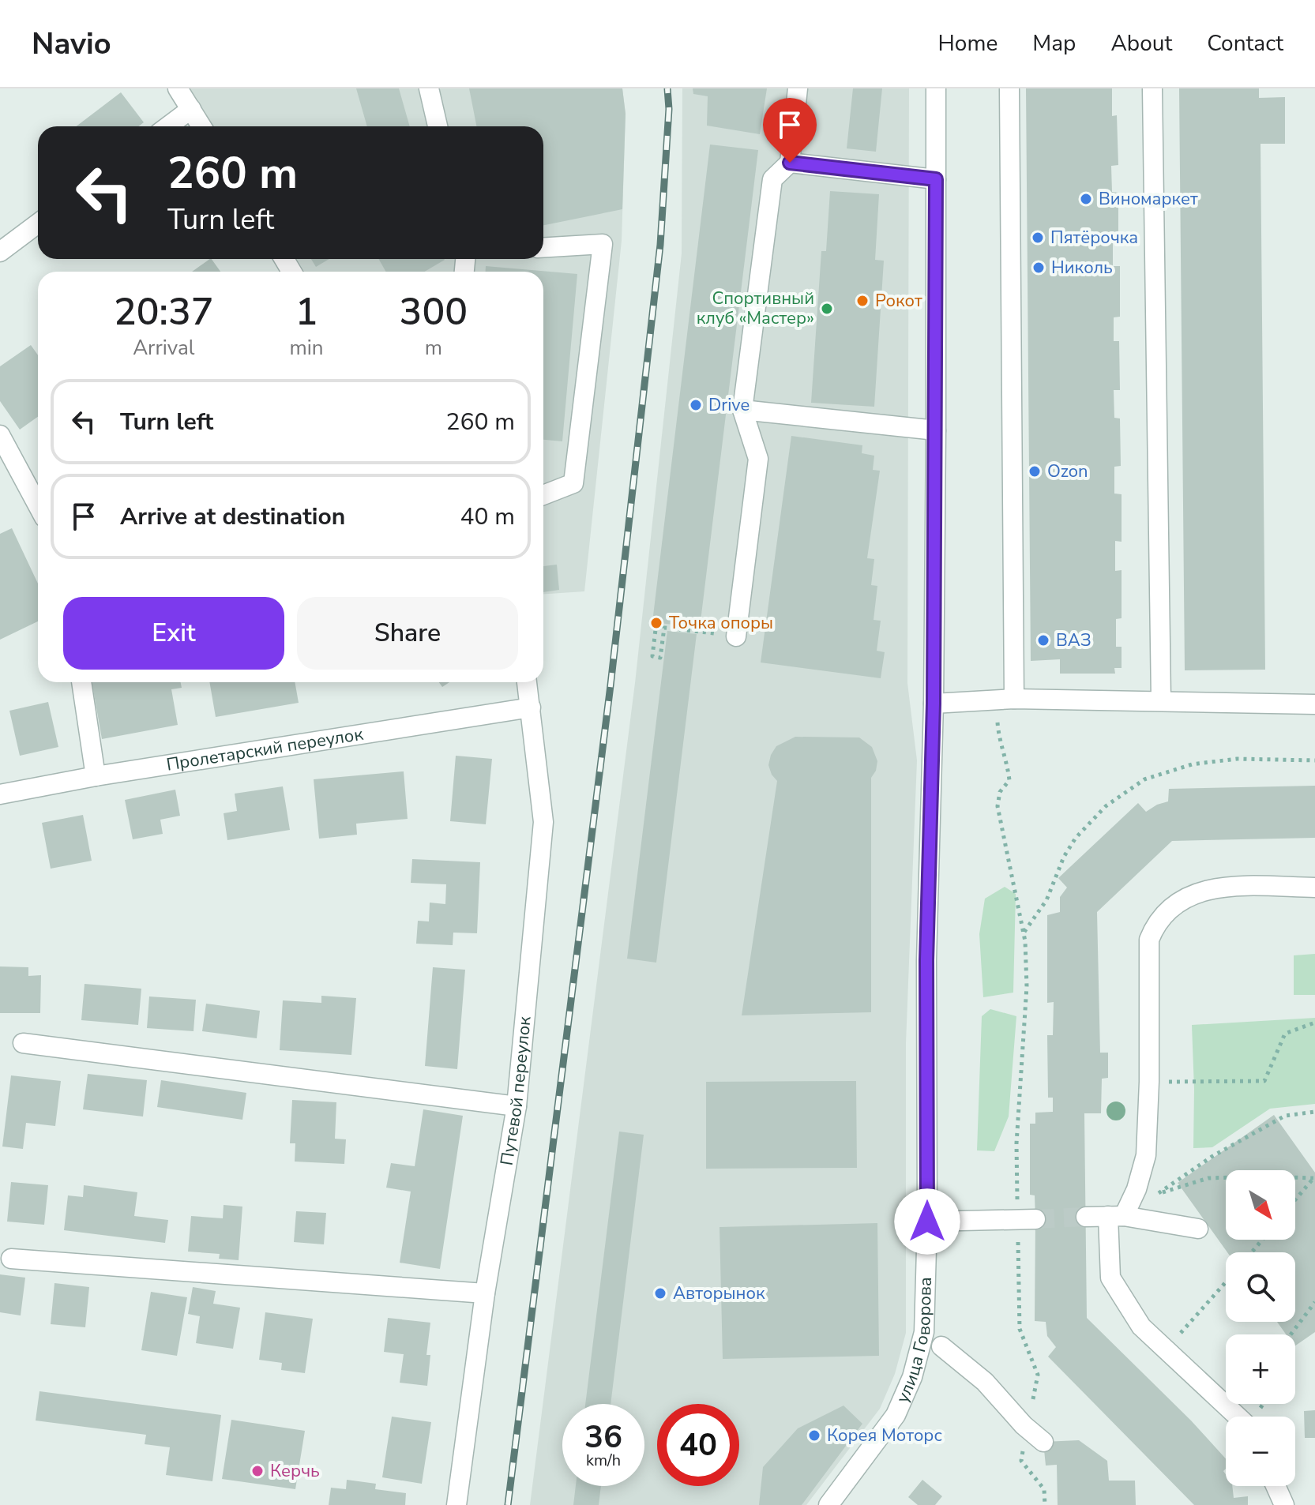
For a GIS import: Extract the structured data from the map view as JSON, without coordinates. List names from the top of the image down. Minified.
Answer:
{"streets":{"street":["Пролетарский переулок","Путевой переулок","улица Говорова"]},"crossings":[["Пролетарский переулок","Путевой переулок"]],"places":["Виномаркет","Пятёрочка","Николь","Рокот","Спортивный клуб «Мастер»","Drive","Ozon","Точка опоры","ВАЗ","Авторынок","Корея Моторс","Керчь"],"north":"bottom right","page":{"header":"Navio","nav":["Home","Map","About","Contact"],"turn":["260 m","Turn left"],"eta":["20:37","Arrival","1","min","300","m"],"list":[{"name":"Turn left","value":"260 m"},{"name":"Arrive at destination","value":"40 m"}],"buttons":["Exit","Share"],"map_buttons":["+","−"],"speed":"36 km/h","limit":"40"}}
